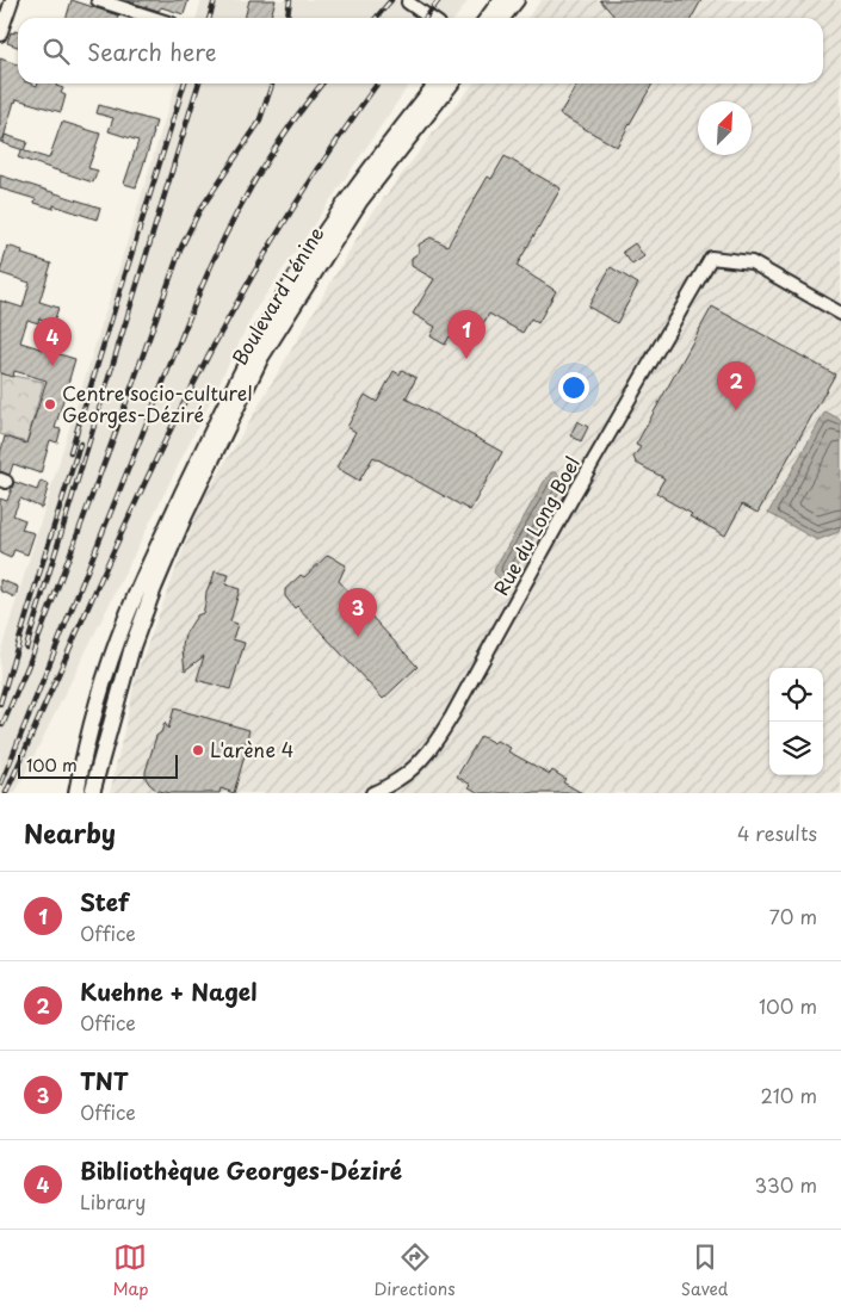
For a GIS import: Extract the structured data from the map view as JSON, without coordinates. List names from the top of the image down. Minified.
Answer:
{"streets":{"main road":["Boulevard Lénine"],"street":["Rue du Long Boel"]},"places":["Centre socio-culturel Georges-Déziré","L'arène 4"],"scale_bar":"100 m","north":"top right","page":{"search":"Search here","pins":["1","4","2","3"],"scale":"100 m","heading":["Nearby","4 results"],"list":[{"mark":"1","name":"Stef","note":"Office","value":"70 m"},{"mark":"2","name":"Kuehne + Nagel","note":"Office","value":"100 m"},{"mark":"3","name":"TNT","note":"Office","value":"210 m"},{"mark":"4","name":"Bibliothèque Georges-Déziré","note":"Library","value":"330 m"}],"nav":["Map","Directions","Saved"]}}
